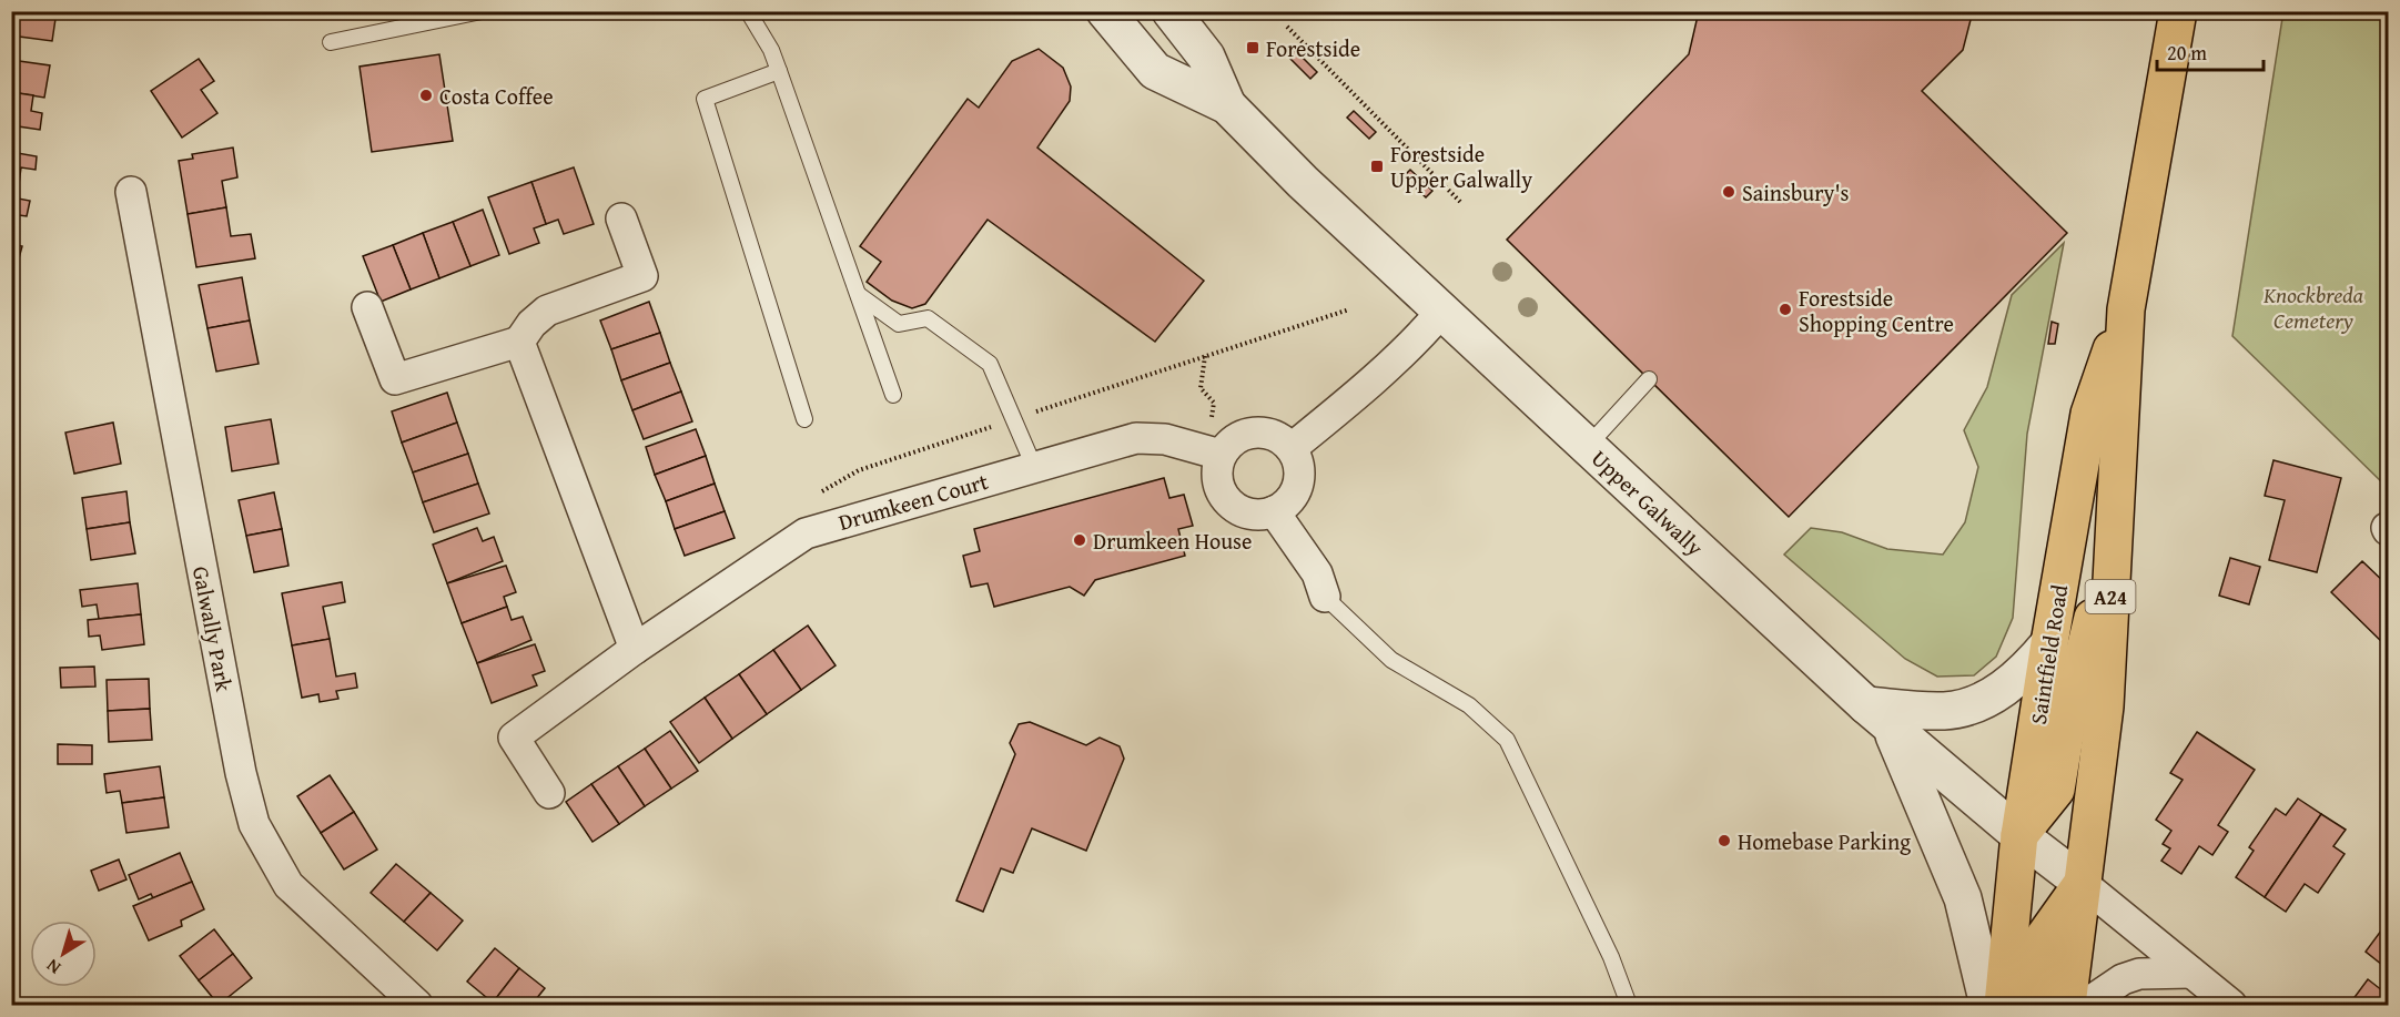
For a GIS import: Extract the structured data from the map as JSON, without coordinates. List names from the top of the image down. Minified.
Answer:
{"streets":{"main road":["A24","Saintfield Road"],"street":["Drumkeen Court","Upper Galwally","Galwally Park"]},"crossings":[["Upper Galwally","Saintfield Road"]],"parks":["Knockbreda Cemetery"],"places":{"transit":["Forestside","Forestside Upper Galwally"],"other":["Costa Coffee","Sainsbury's","Forestside Shopping Centre","Drumkeen House","Homebase Parking"]},"scale_bar":"20 m","north":"bottom left"}
